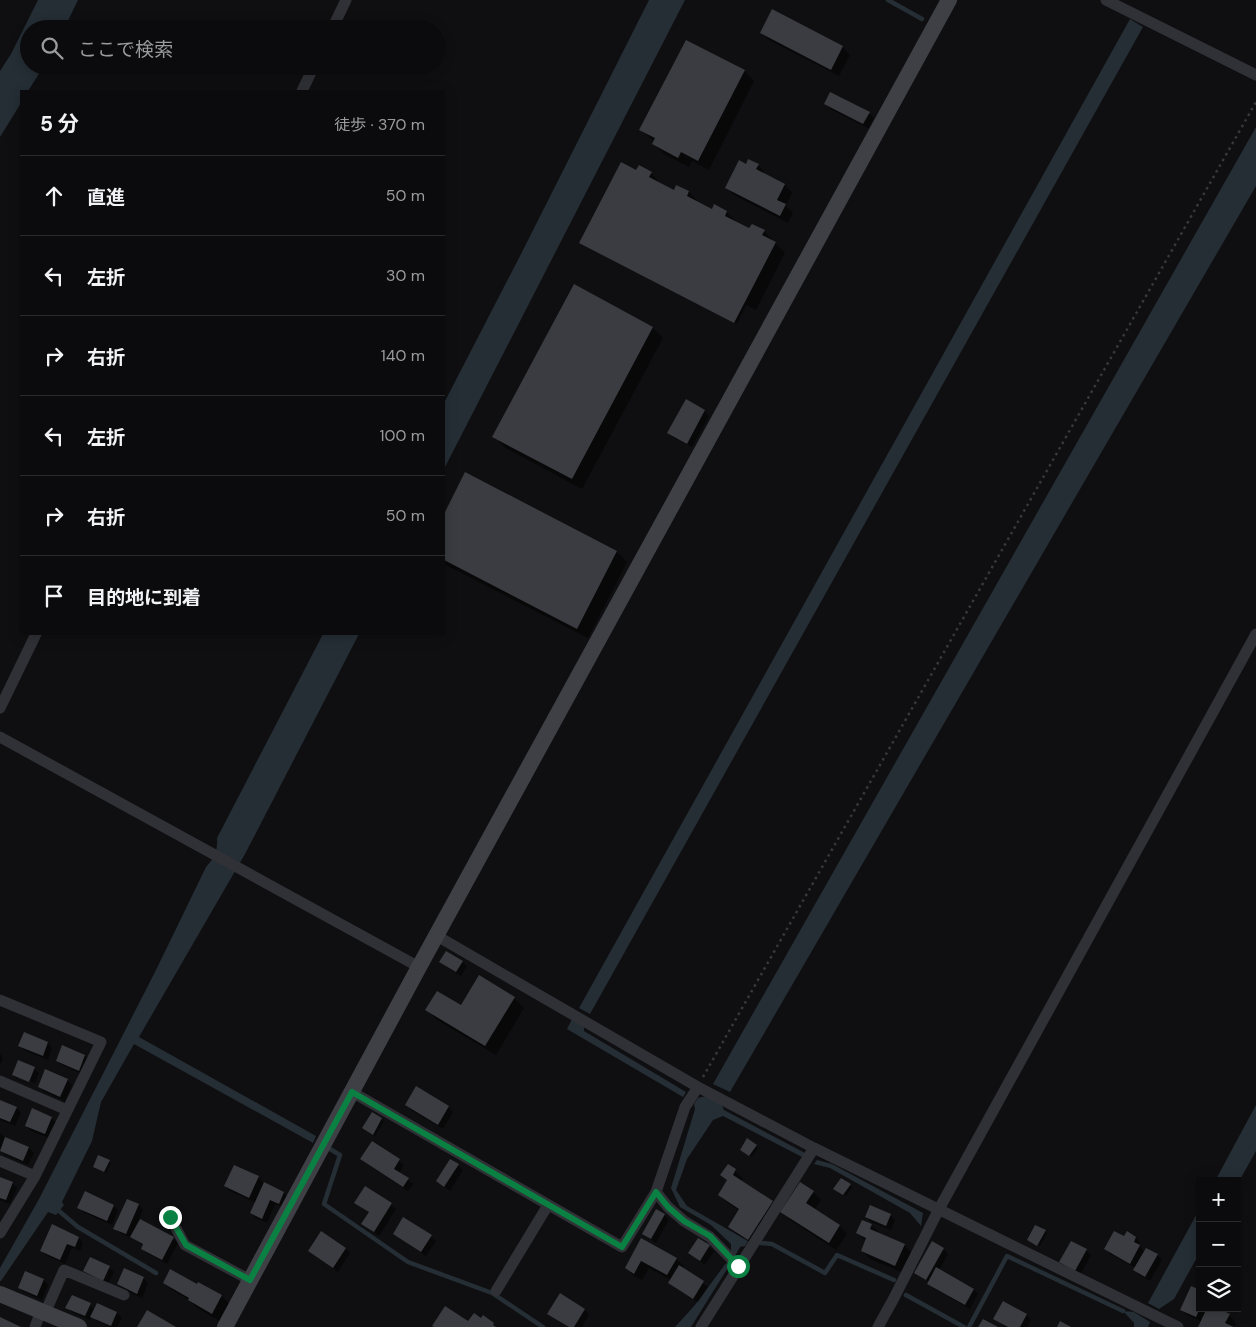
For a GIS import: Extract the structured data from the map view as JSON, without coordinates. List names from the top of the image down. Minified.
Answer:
{"page":{"search":"ここで検索","heading":["5 分","徒歩 · 370 m"],"list":[["直進","50 m"],["左折","30 m"],["右折","140 m"],["左折","100 m"],["右折","50 m"],"目的地に到着"],"map_buttons":["+","−"]}}
